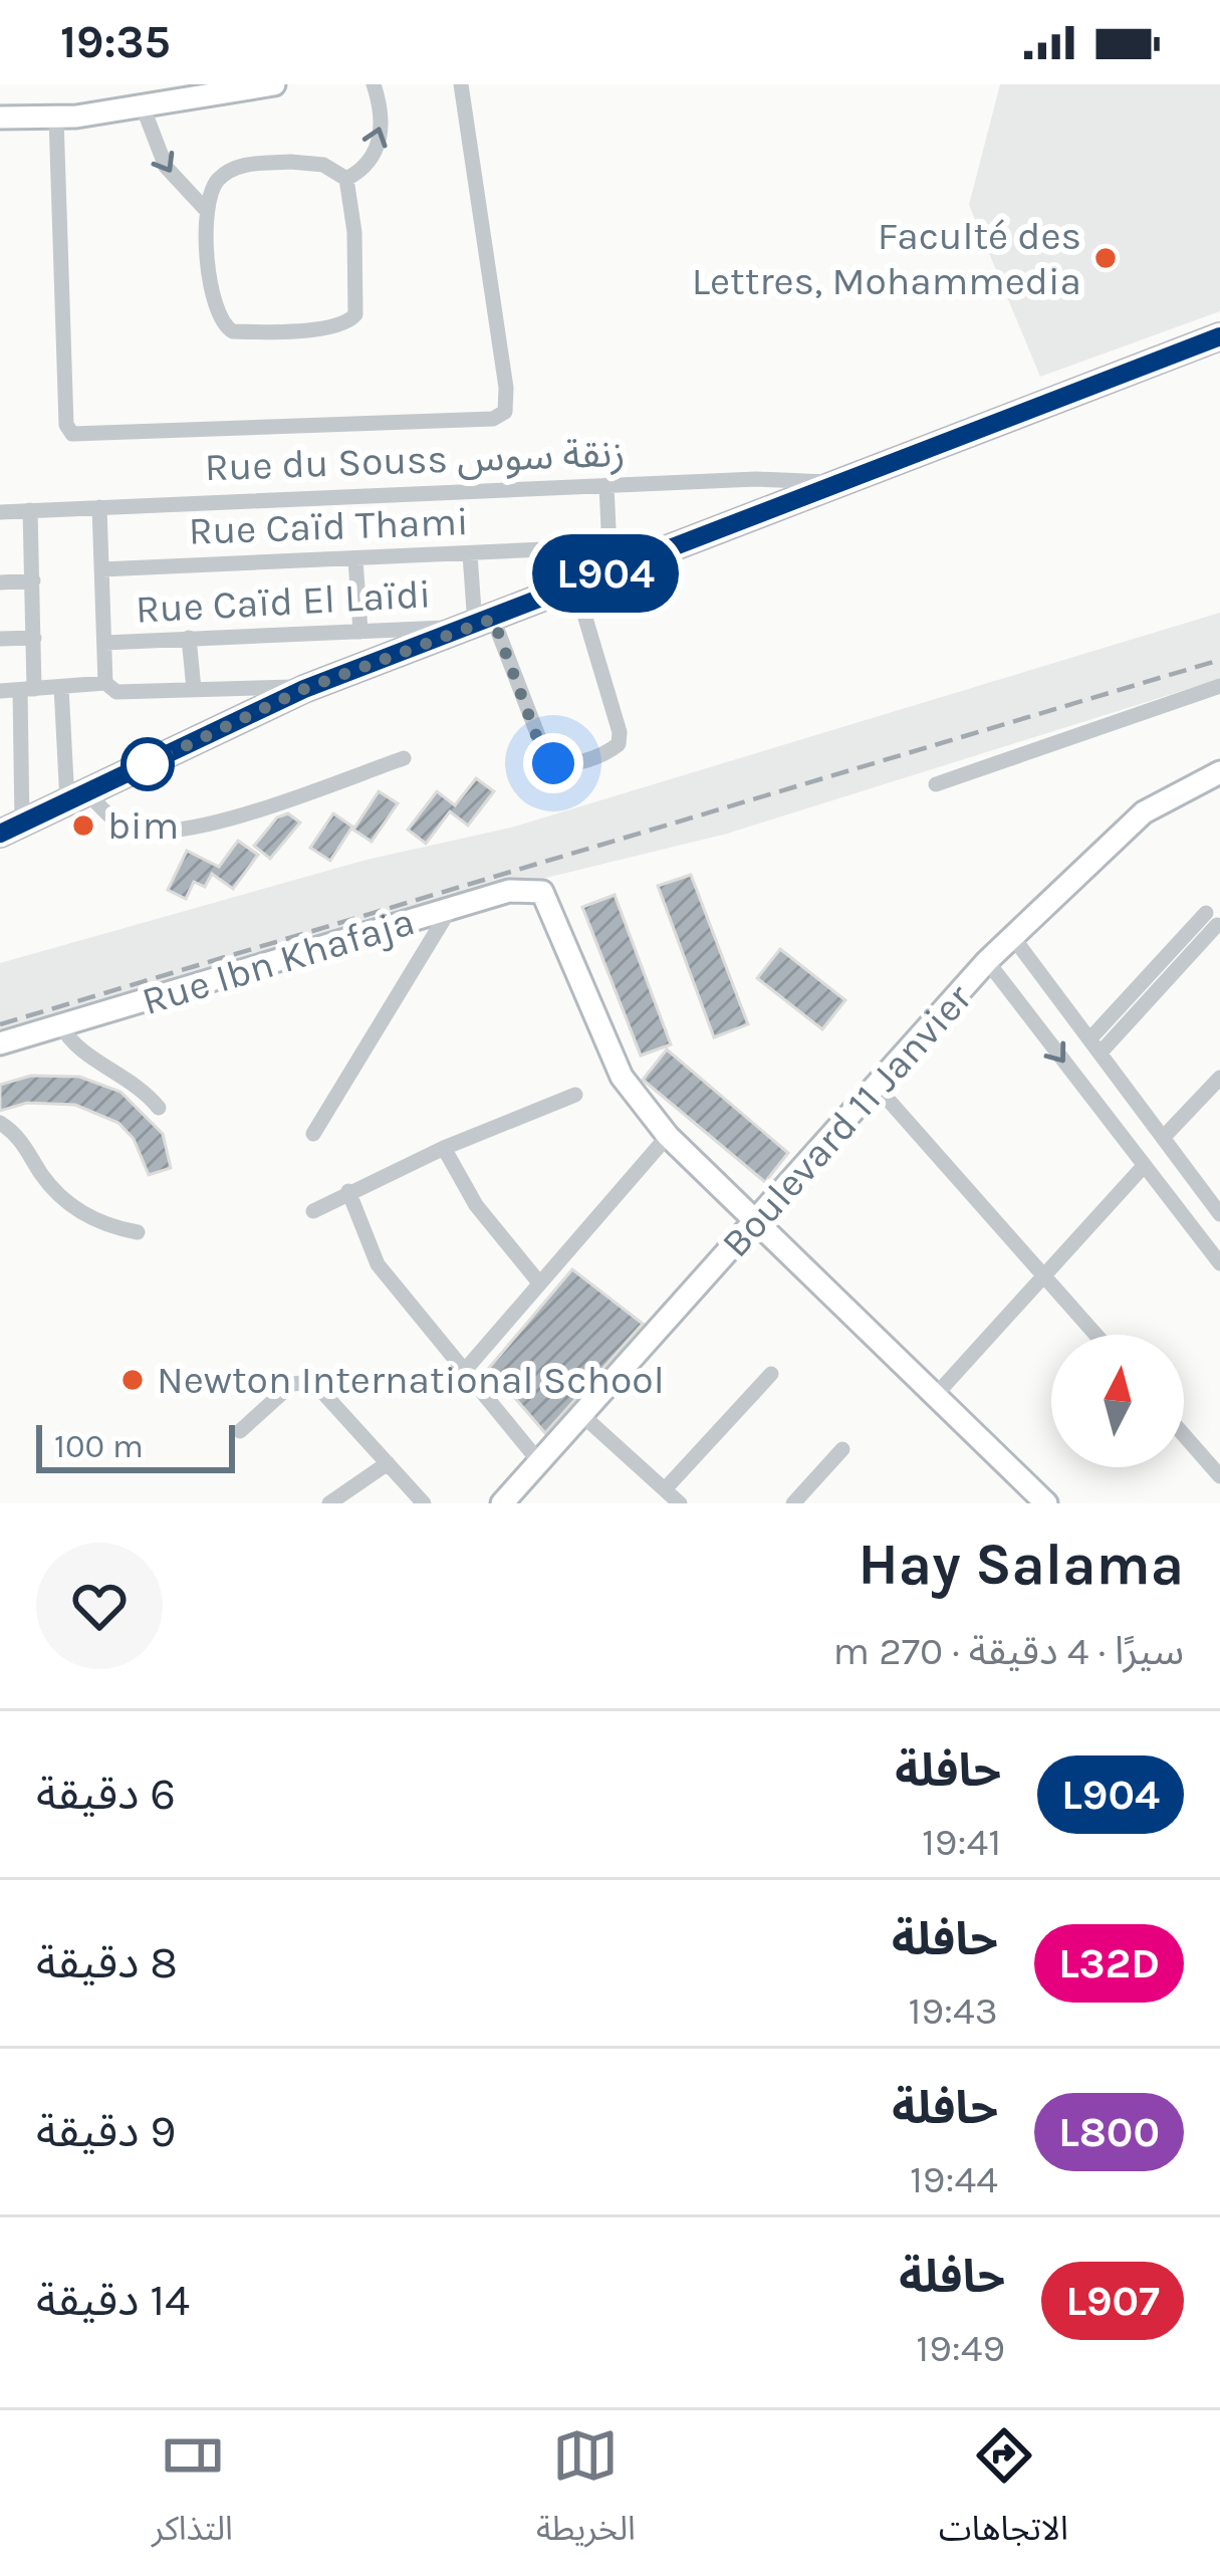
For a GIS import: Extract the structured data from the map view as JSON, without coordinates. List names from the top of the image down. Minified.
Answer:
{"streets":{"street":["Rue du Souss زنقة سوس","Rue Caïd Thami","Rue Caïd El Laïdi","Rue Ibn Khafaja","Boulevard 11 Janvier"]},"places":["Faculté des Lettres, Mohammedia","bim","Newton International School"],"lines":["bus line L904"],"scale_bar":"100 m","north":"top","page":{"status":"19:35","on_map":"L904","scale":"100 m","heading":["Hay Salama","سيرًا · 4 دقيقة · 270 m"],"list":[{"mark":"L904","name":"حافلة","note":"19:41","value":"6 دقيقة"},{"mark":"L32D","name":"حافلة","note":"19:43","value":"8 دقيقة"},{"mark":"L800","name":"حافلة","note":"19:44","value":"9 دقيقة"},{"mark":"L907","name":"حافلة","note":"19:49","value":"14 دقيقة"}],"tabs":["الاتجاهات","الخريطة","التذاكر"]}}
